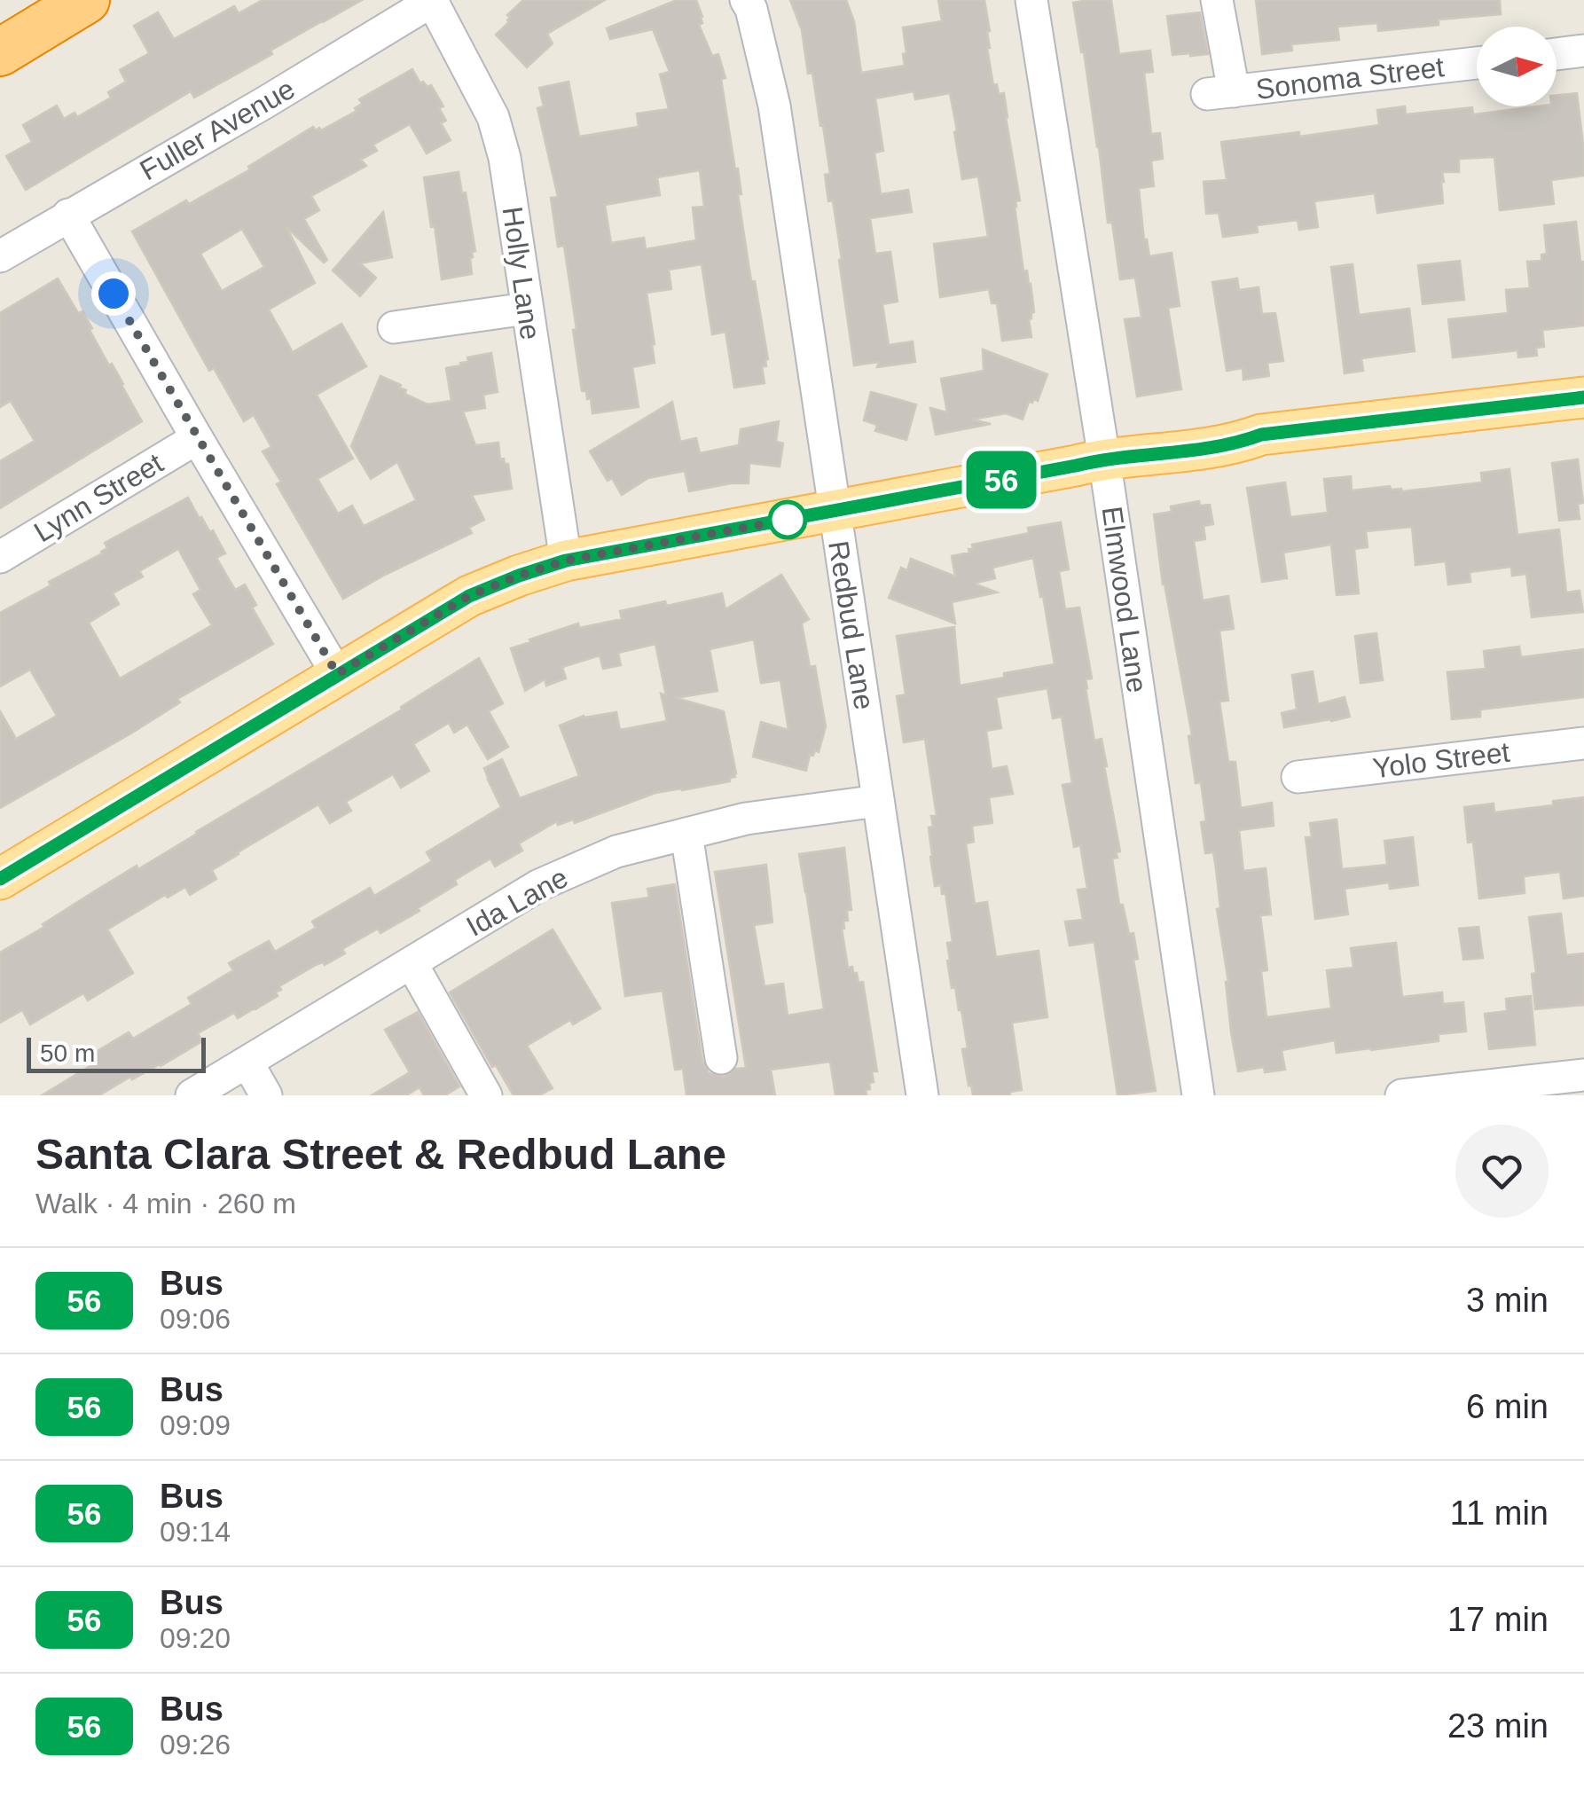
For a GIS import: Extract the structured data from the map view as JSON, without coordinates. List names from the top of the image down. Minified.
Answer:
{"streets":{"street":["Sonoma Street","Fuller Avenue","Holly Lane","Lynn Street","Elmwood Lane","Redbud Lane","Yolo Street","Ida Lane"]},"crossings":[["Fuller Avenue","Holly Lane"],["Redbud Lane","Ida Lane"]],"lines":["bus line 56"],"scale_bar":"50 m","north":"right","page":{"on_map":"56","scale":"50 m","heading":["Santa Clara Street & Redbud Lane","Walk · 4 min · 260 m"],"list":[{"mark":"56","name":"Bus","note":"09:06","value":"3 min"},{"mark":"56","name":"Bus","note":"09:09","value":"6 min"},{"mark":"56","name":"Bus","note":"09:14","value":"11 min"},{"mark":"56","name":"Bus","note":"09:20","value":"17 min"},{"mark":"56","name":"Bus","note":"09:26","value":"23 min"}]}}
